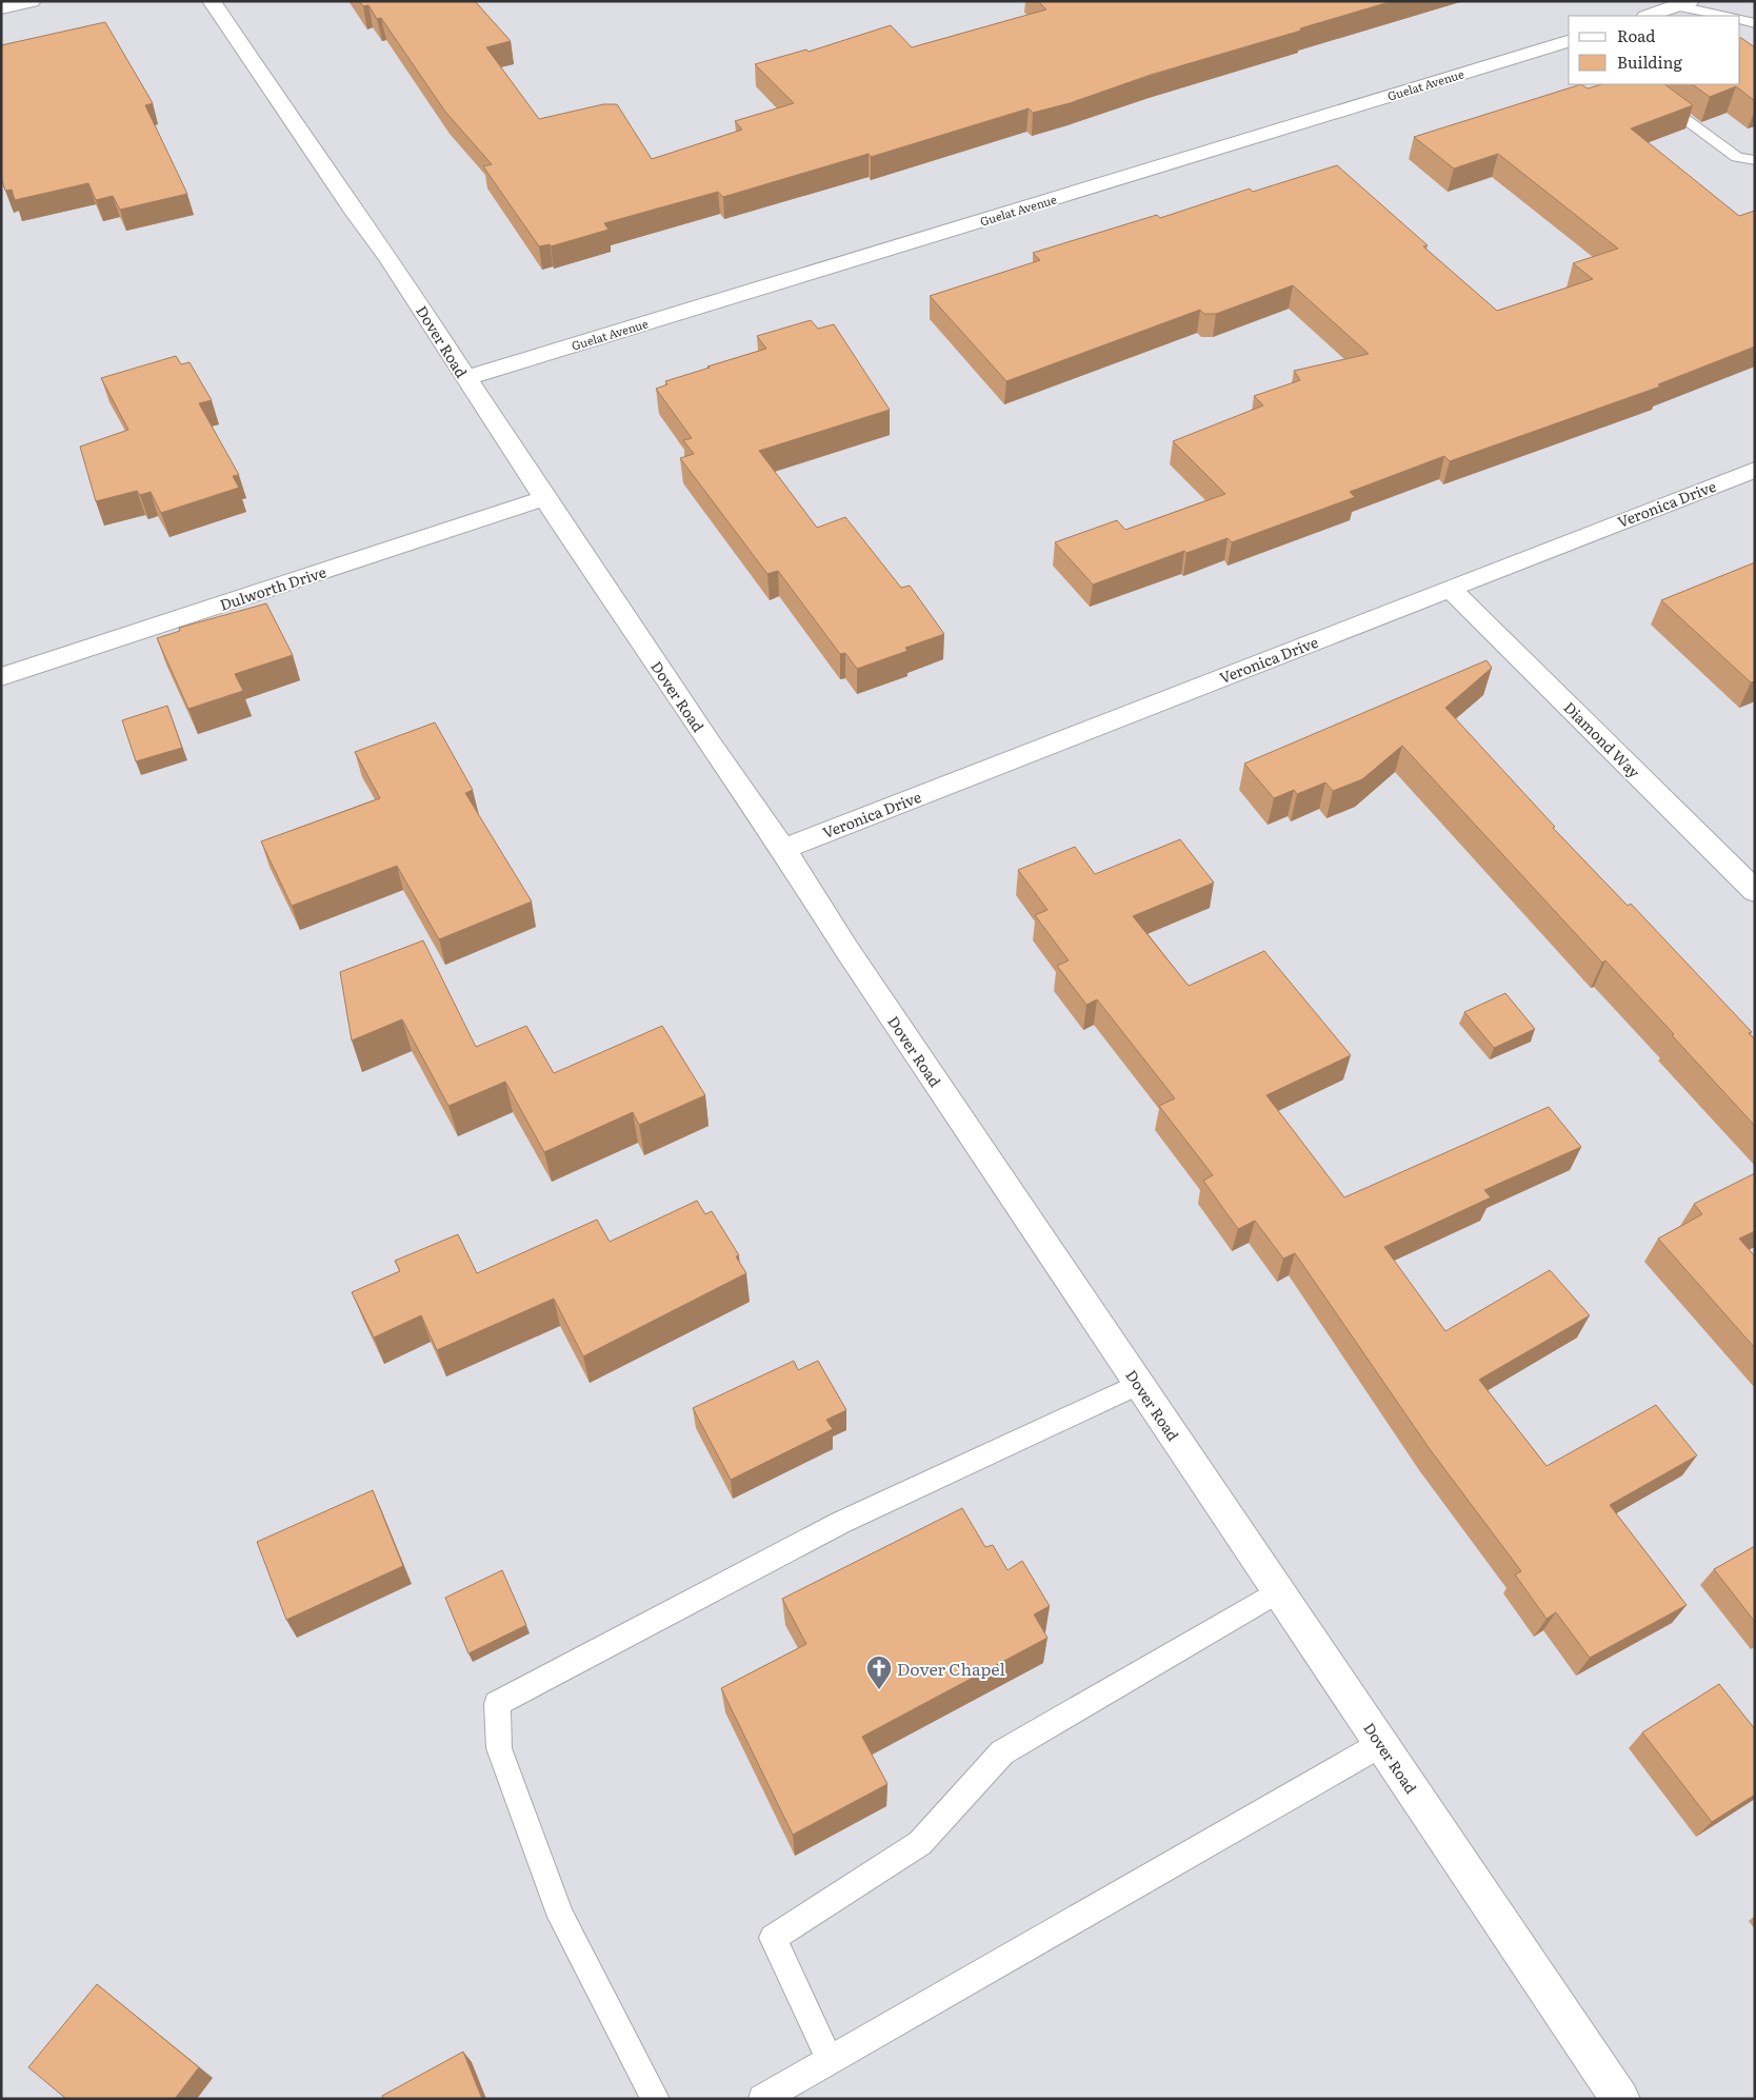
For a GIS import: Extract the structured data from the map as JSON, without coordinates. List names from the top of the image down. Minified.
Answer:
{"streets":{"street":["Guelat Avenue","Dover Road","Veronica Drive","Dulworth Drive","Diamond Way"]},"crossings":[["Guelat Avenue","Dover Road"],["Dover Road","Veronica Drive"],["Dover Road","Dulworth Drive"],["Veronica Drive","Diamond Way"]],"places":{"church":["Dover Chapel"]},"legend":["Road","Building"]}
